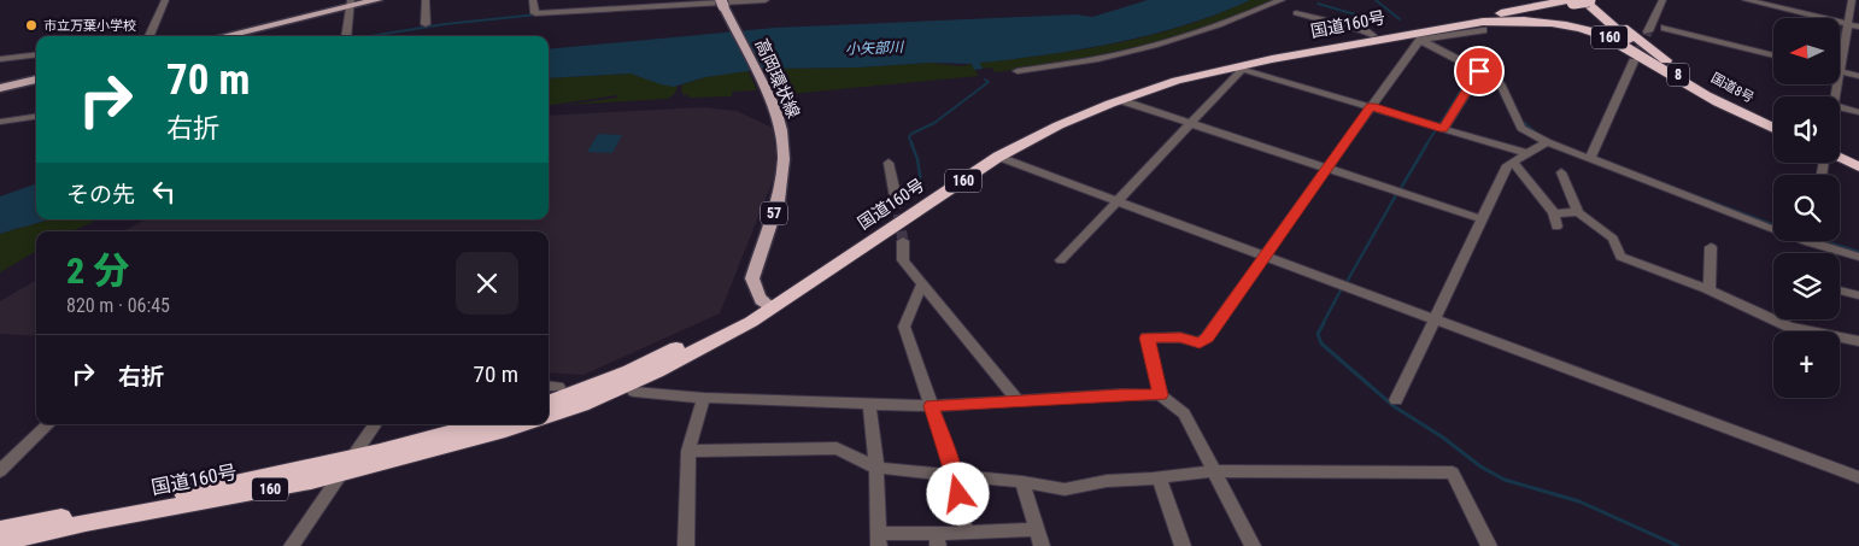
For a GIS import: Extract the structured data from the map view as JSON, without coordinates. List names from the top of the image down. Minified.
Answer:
{"streets":{"highway":["国道160号","160","8","国道8号"],"main road":["高岡環状線","57"]},"crossings":[["国道160号","160"],["国道160号","高岡環状線"],["160","国道8号"]],"water":["小矢部川"],"places":["市立万葉小学校"],"north":"left","page":{"map_buttons":"+","turn":["70 m","右折"],"then":"その先","heading":["2 分","820 m · 06:45"],"list":[{"name":"右折","value":"70 m"}]}}
